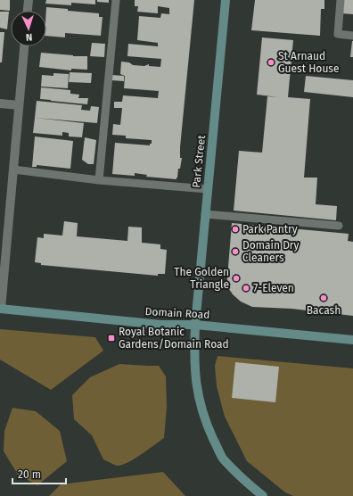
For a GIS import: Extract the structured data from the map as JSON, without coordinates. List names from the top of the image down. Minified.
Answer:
{"streets":{"street":["Park Street","Domain Road"]},"crossings":[["Park Street","Domain Road"]],"places":{"other":["St Arnaud Guest House","Park Pantry","Domain Dry Cleaners","The Golden Triangle","7-Eleven","Bacash"],"transit":["Royal Botanic Gardens/Domain Road"]},"scale_bar":"20 m","north":"bottom"}
